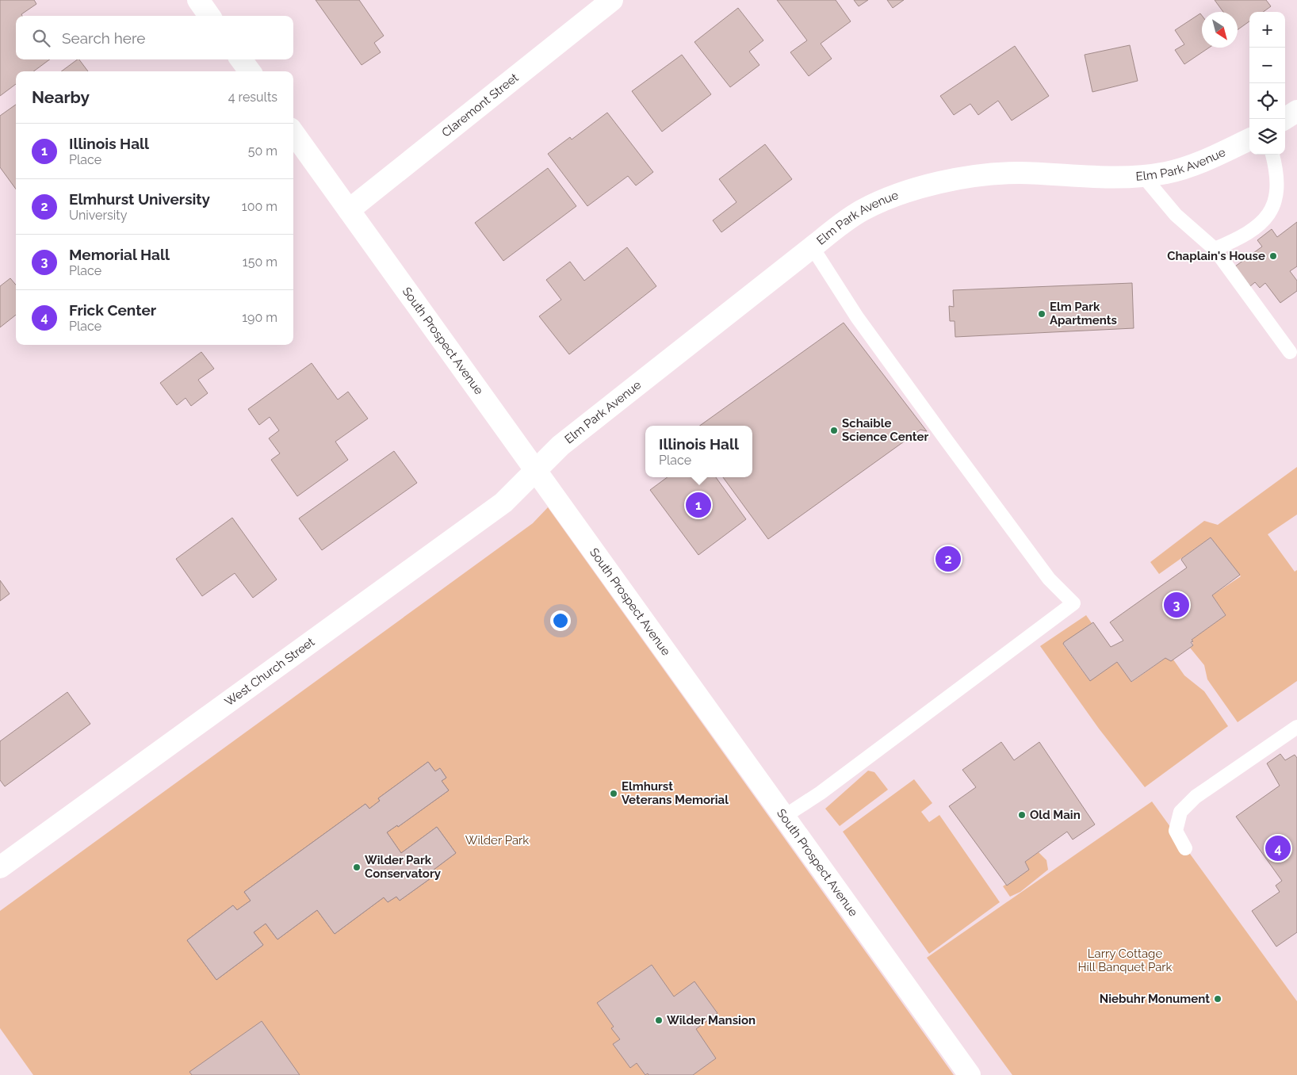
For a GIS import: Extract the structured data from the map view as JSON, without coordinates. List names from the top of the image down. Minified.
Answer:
{"streets":{"street":["Claremont Street","Elm Park Avenue","South Prospect Avenue","West Church Street"]},"crossings":[["Claremont Street","South Prospect Avenue"],["Elm Park Avenue","South Prospect Avenue"],["Elm Park Avenue","West Church Street"],["South Prospect Avenue","West Church Street"]],"parks":["Wilder Park","Larry Cottage Hill Banquet Park"],"places":["Chaplain's House","Elm Park Apartments","Schaible Science Center","Elmhurst Veterans Memorial","Old Main","Wilder Park Conservatory","Niebuhr Monument","Wilder Mansion"],"north":"bottom right","page":{"map_buttons":["+","−"],"search":"Search here","heading":["Nearby","4 results"],"list":[{"mark":"1","name":"Illinois Hall","note":"Place","value":"50 m"},{"mark":"2","name":"Elmhurst University","note":"University","value":"100 m"},{"mark":"3","name":"Memorial Hall","note":"Place","value":"150 m"},{"mark":"4","name":"Frick Center","note":"Place","value":"190 m"}],"popup":["Illinois Hall","Place"],"pins":["1","2","3","4"]}}
